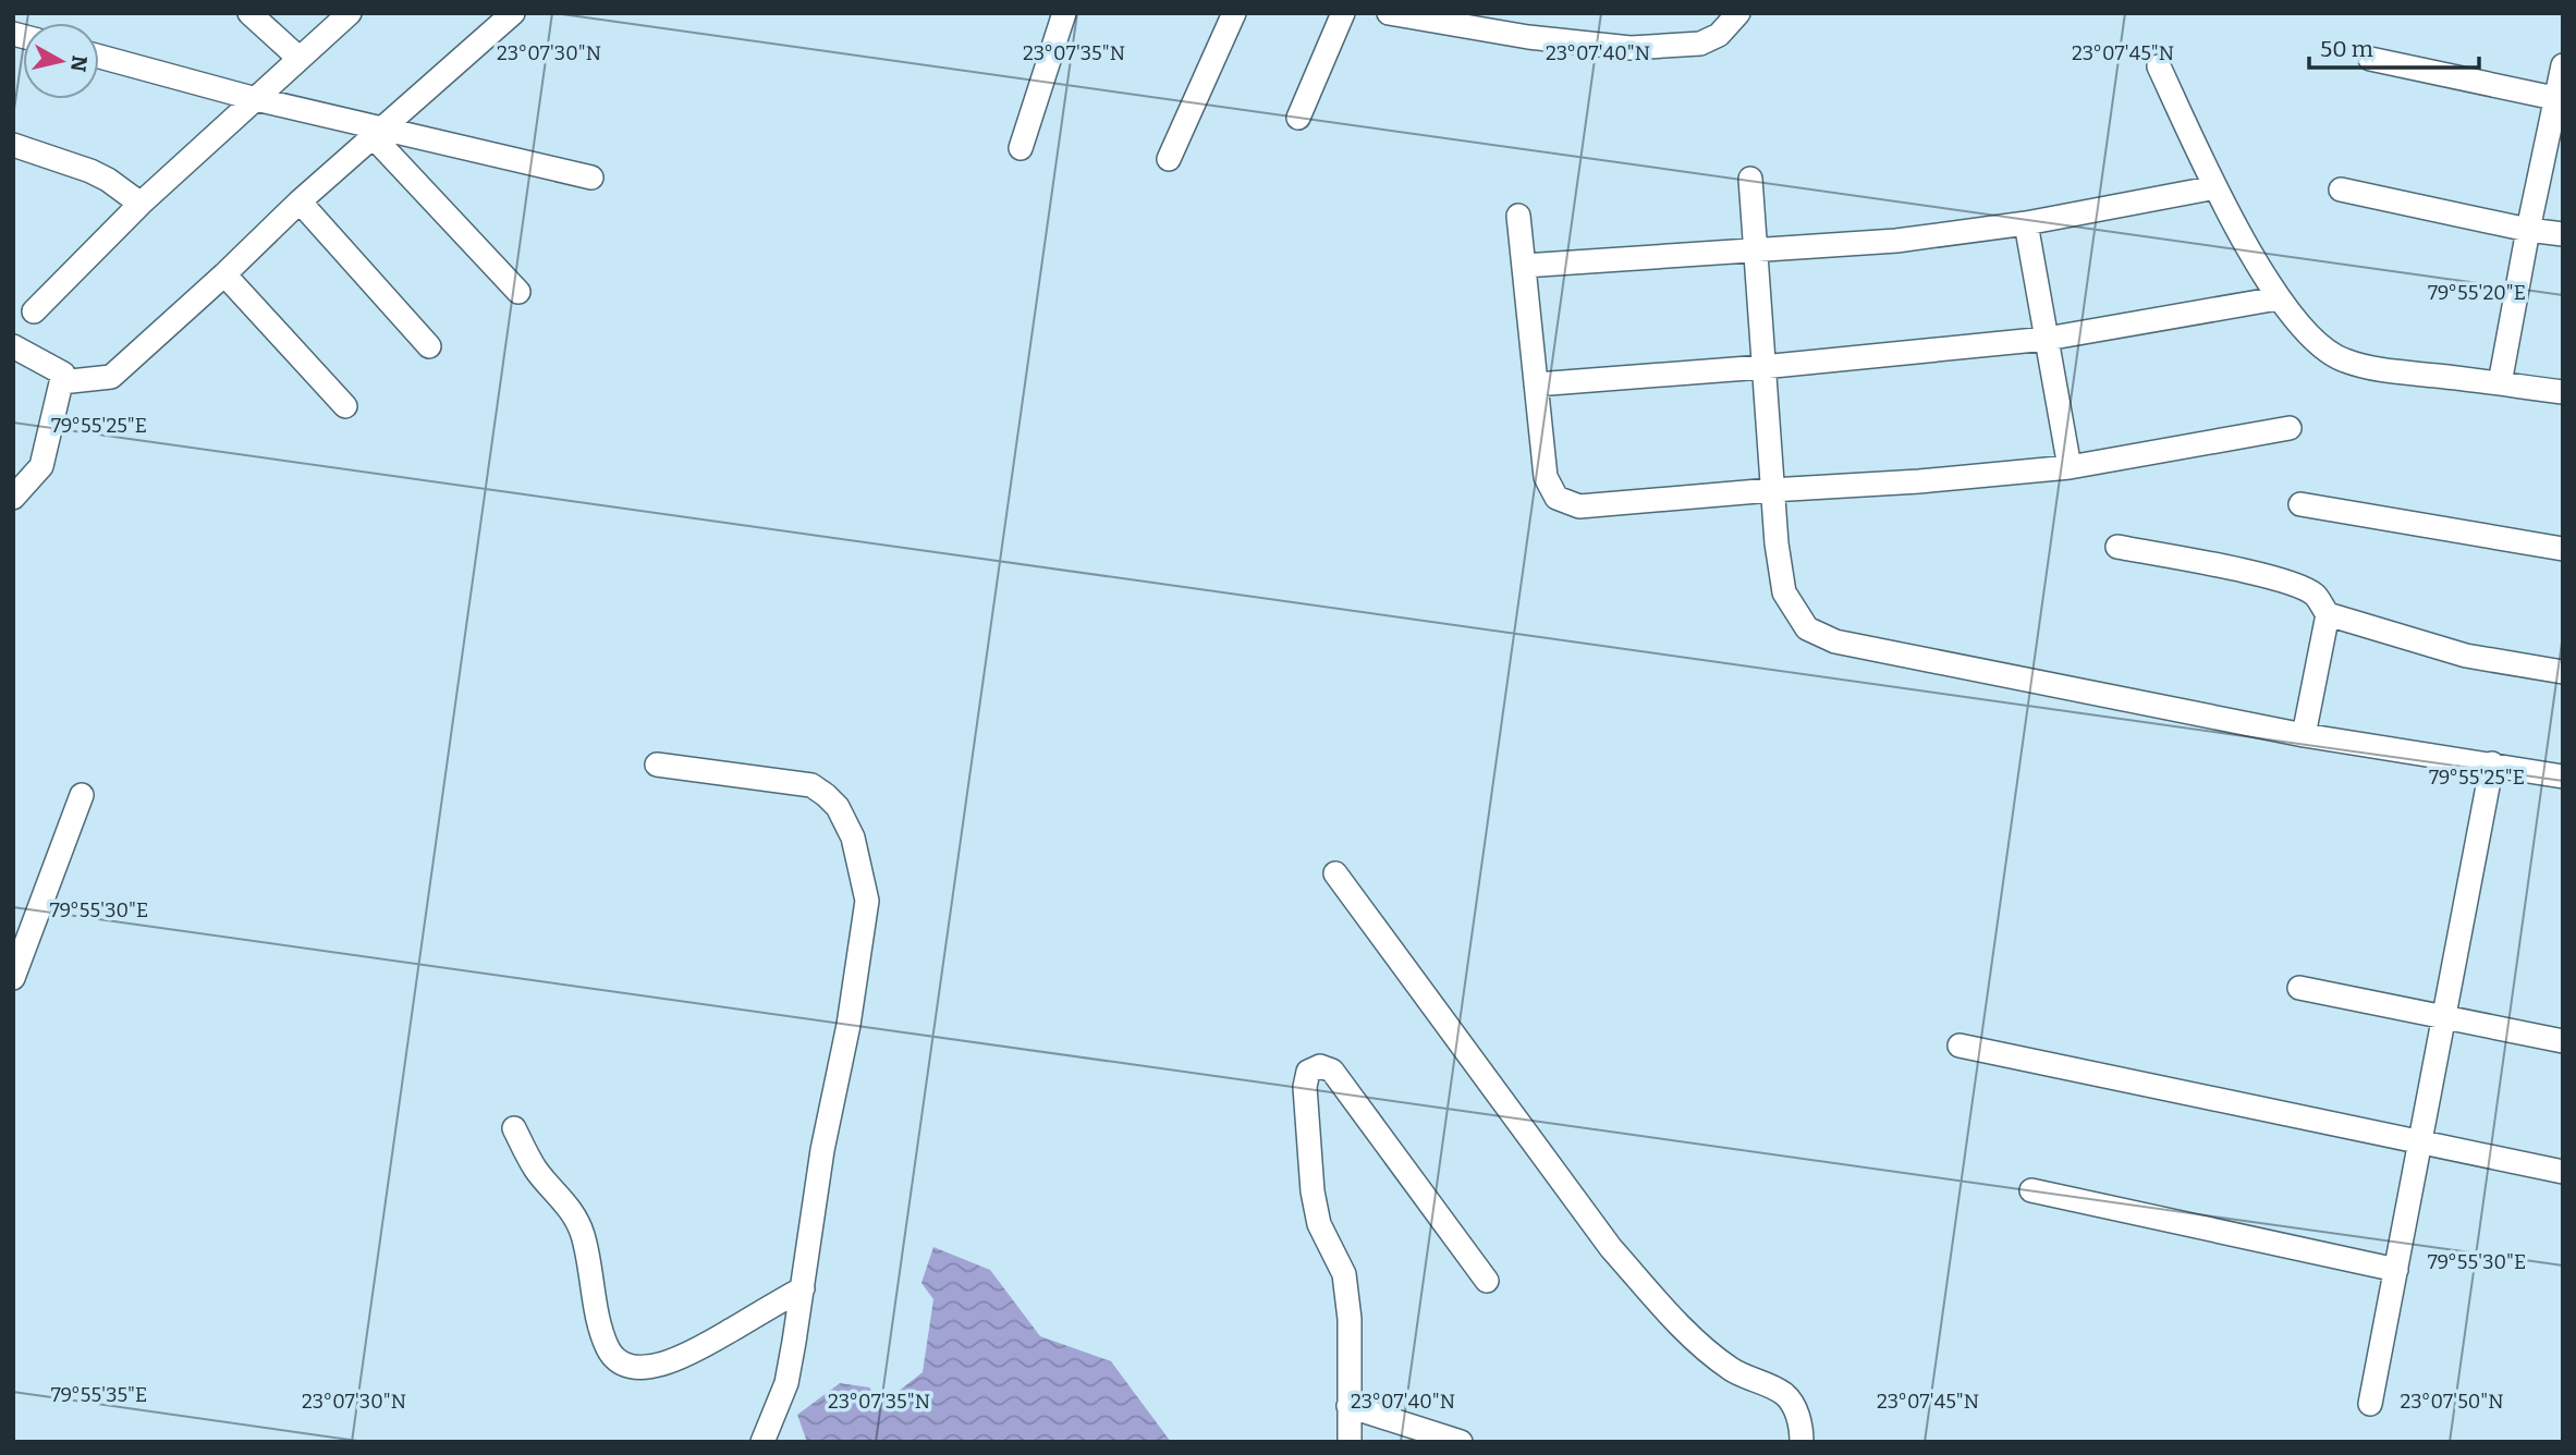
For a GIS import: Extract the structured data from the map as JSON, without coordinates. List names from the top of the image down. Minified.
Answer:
{"scale_bar":"50 m","north":"right","coordinates":["23°07'30\"N","23°07'35\"N","23°07'40\"N","23°07'45\"N","79°55'20\"E","79°55'25\"E","79°55'30\"E","79°55'35\"E","23°07'50\"N"]}
